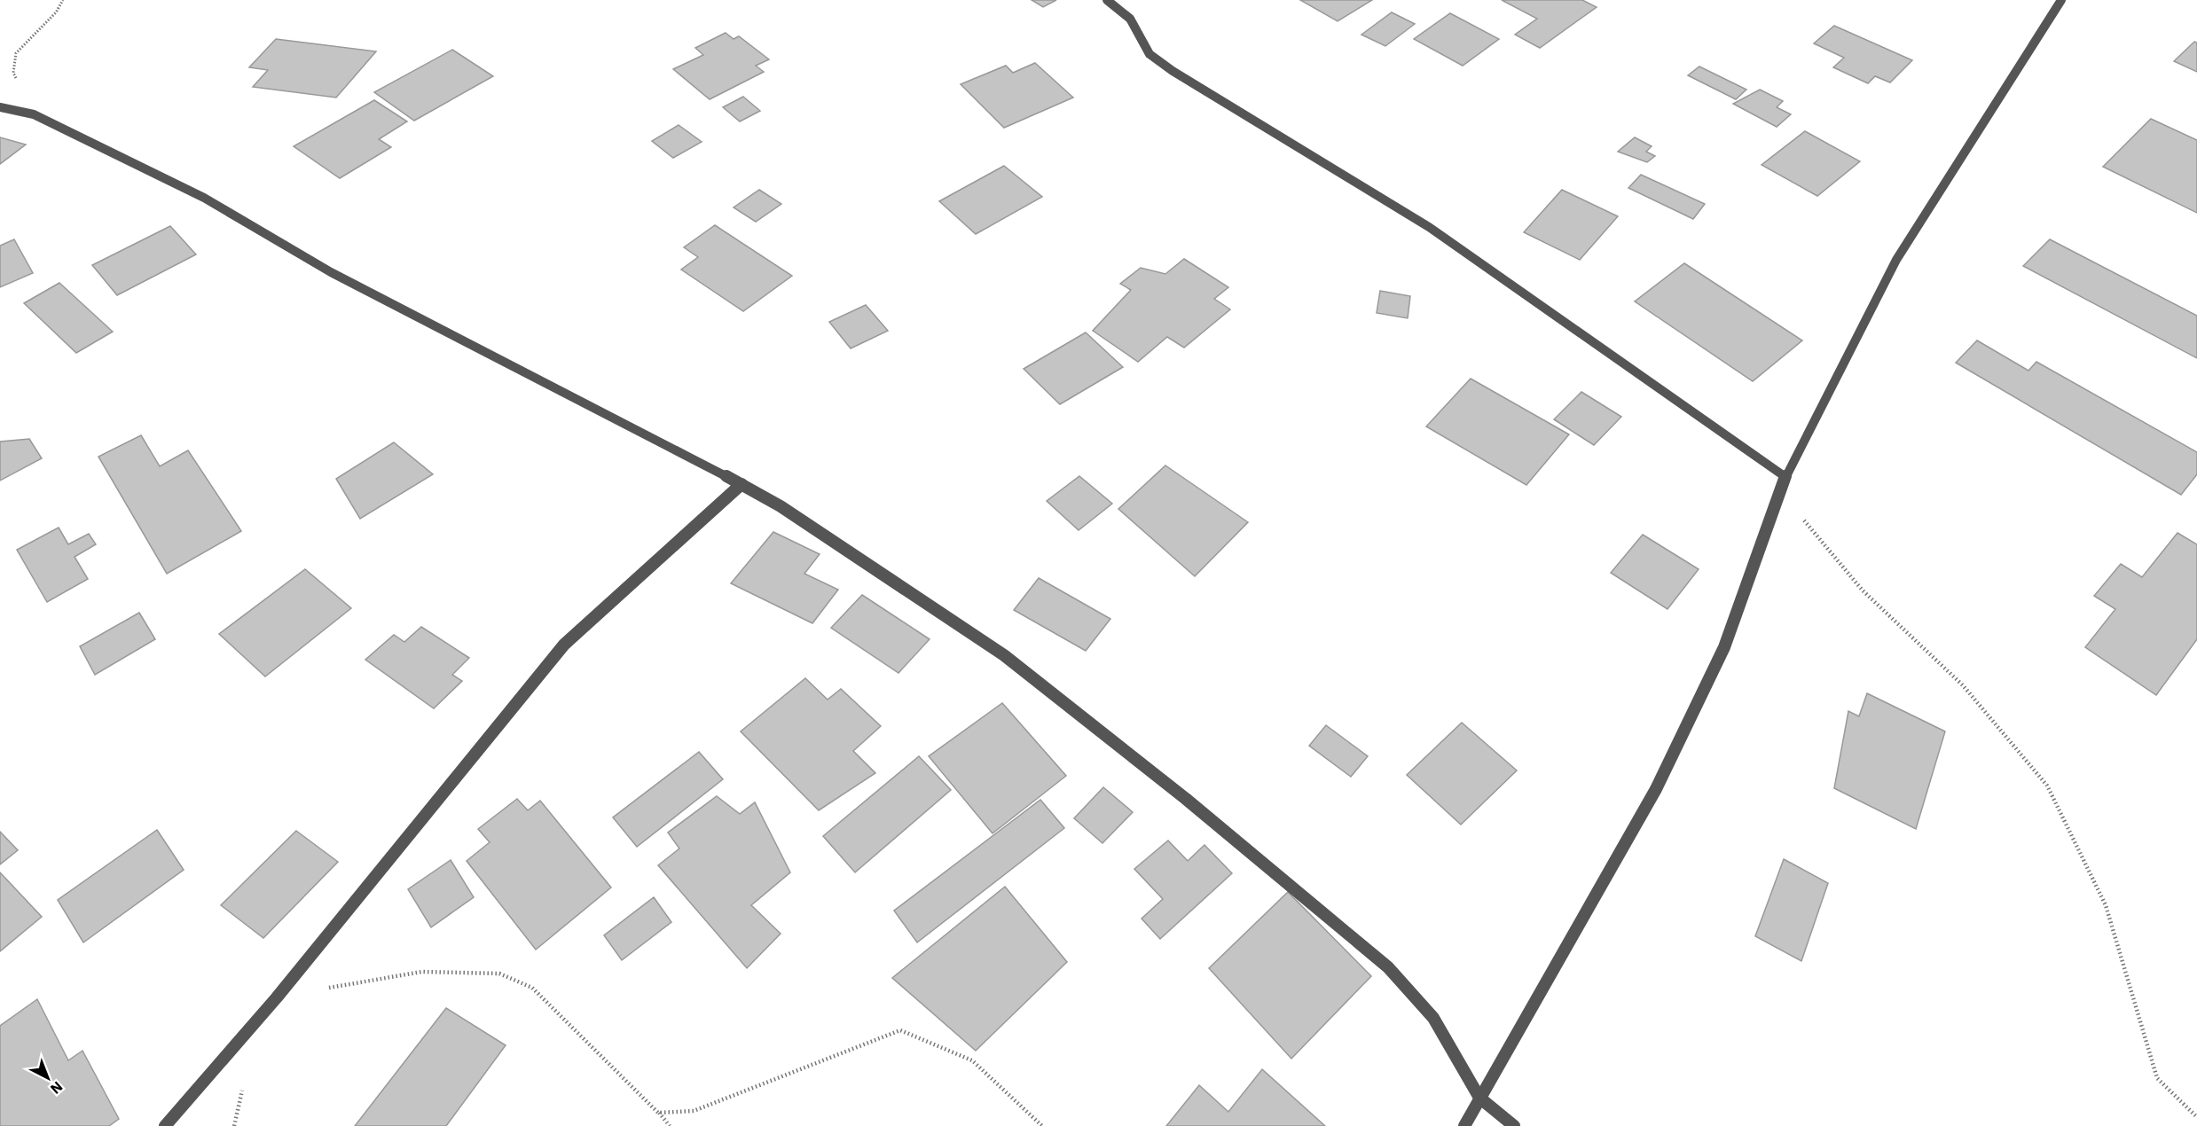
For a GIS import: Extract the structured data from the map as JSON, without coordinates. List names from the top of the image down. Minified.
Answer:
{"north":"bottom right"}
